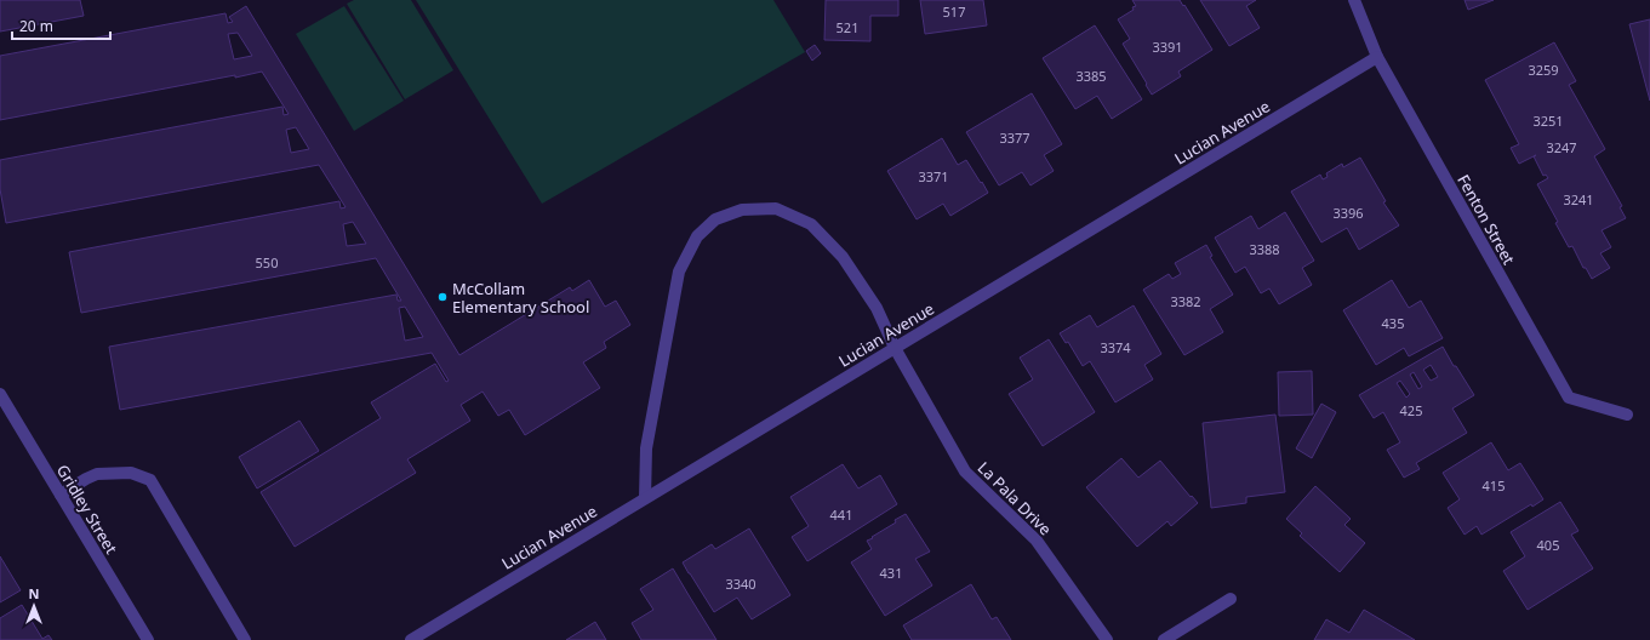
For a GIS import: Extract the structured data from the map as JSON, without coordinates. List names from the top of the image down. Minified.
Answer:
{"streets":{"street":["Lucian Avenue","Fenton Street","La Pala Drive","Gridley Street"]},"crossings":[["Lucian Avenue","Fenton Street"],["Lucian Avenue","La Pala Drive"]],"places":["McCollam Elementary School"],"house_numbers":["517","521","3391","3259","3385","3251","3377","3247","3371","3241","3396","3388","550","3382","435","3374","425","415","441","405","431","3340"],"scale_bar":"20 m","north":"top"}
